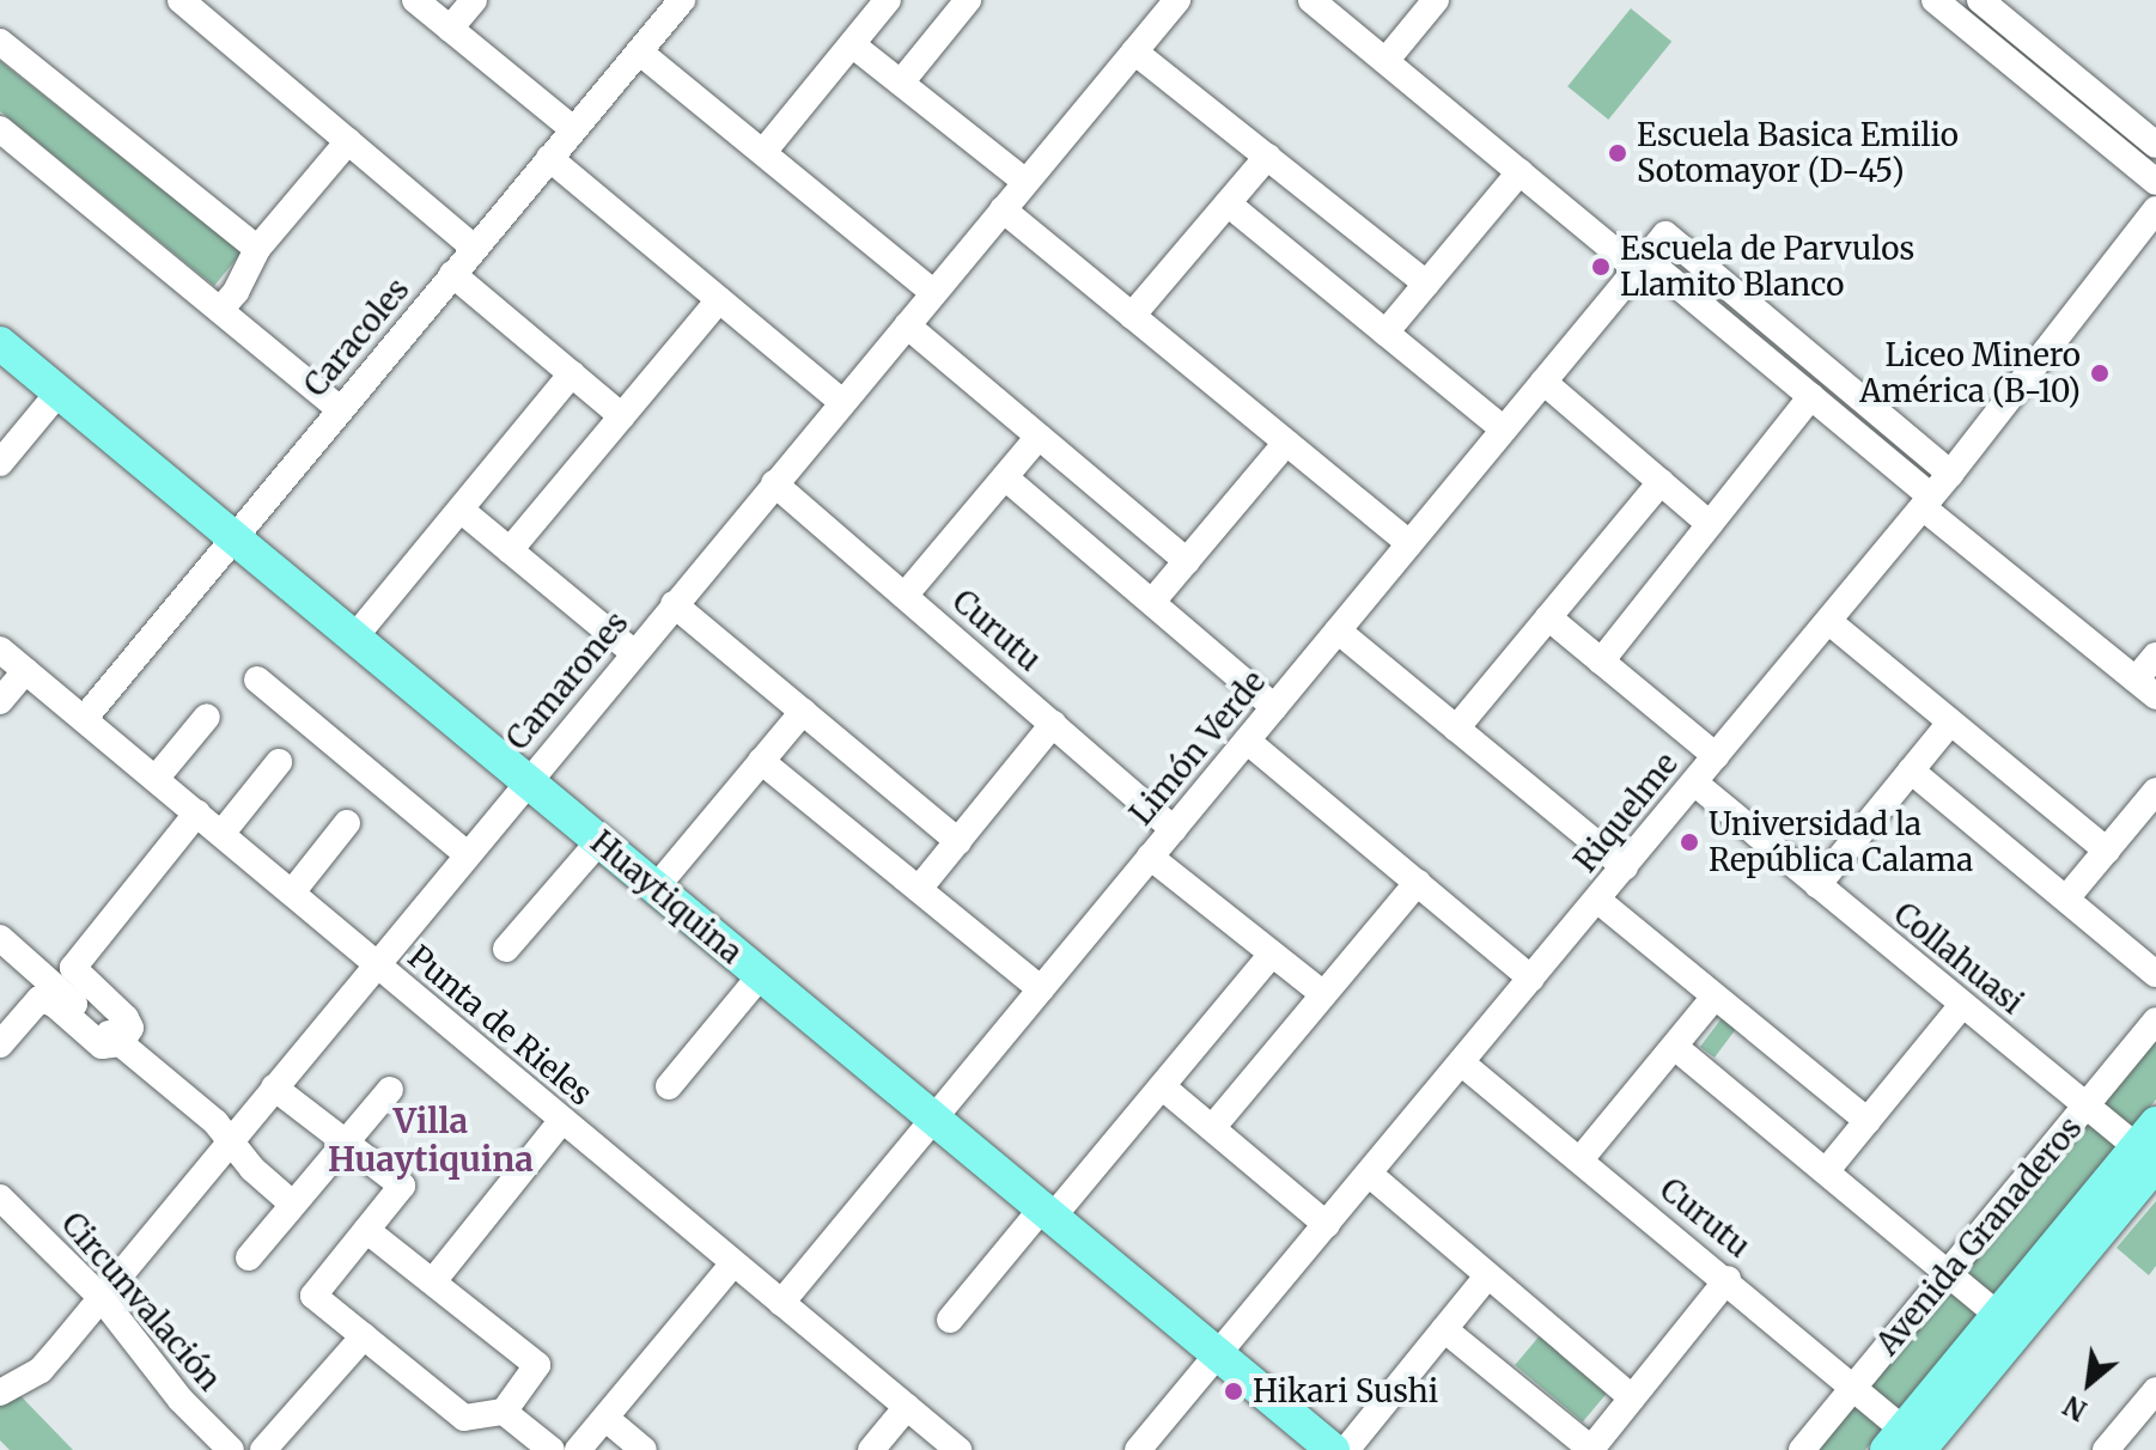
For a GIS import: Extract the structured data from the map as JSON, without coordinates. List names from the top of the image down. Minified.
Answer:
{"streets":{"main road":["Huaytiquina","Avenida Granaderos"],"street":["Caracoles","Curutu","Camarones","Limón Verde","Riquelme","Collahuasi","Punta de Rieles","Circunvalación"]},"crossings":[["Caracoles","Huaytiquina"],["Caracoles","Punta de Rieles"],["Curutu","Camarones"],["Curutu","Limón Verde"],["Curutu","Riquelme"],["Curutu","Avenida Granaderos"],["Camarones","Huaytiquina"],["Camarones","Punta de Rieles"],["Camarones","Circunvalación"],["Limón Verde","Riquelme"],["Limón Verde","Huaytiquina"],["Limón Verde","Punta de Rieles"],["Riquelme","Huaytiquina"],["Riquelme","Collahuasi"],["Collahuasi","Avenida Granaderos"]],"districts":["Villa Huaytiquina"],"places":["Escuela Basica Emilio Sotomayor (D-45)","Escuela de Parvulos Llamito Blanco","Liceo Minero América (B-10)","Universidad la República Calama","Hikari Sushi"],"north":"bottom left"}
